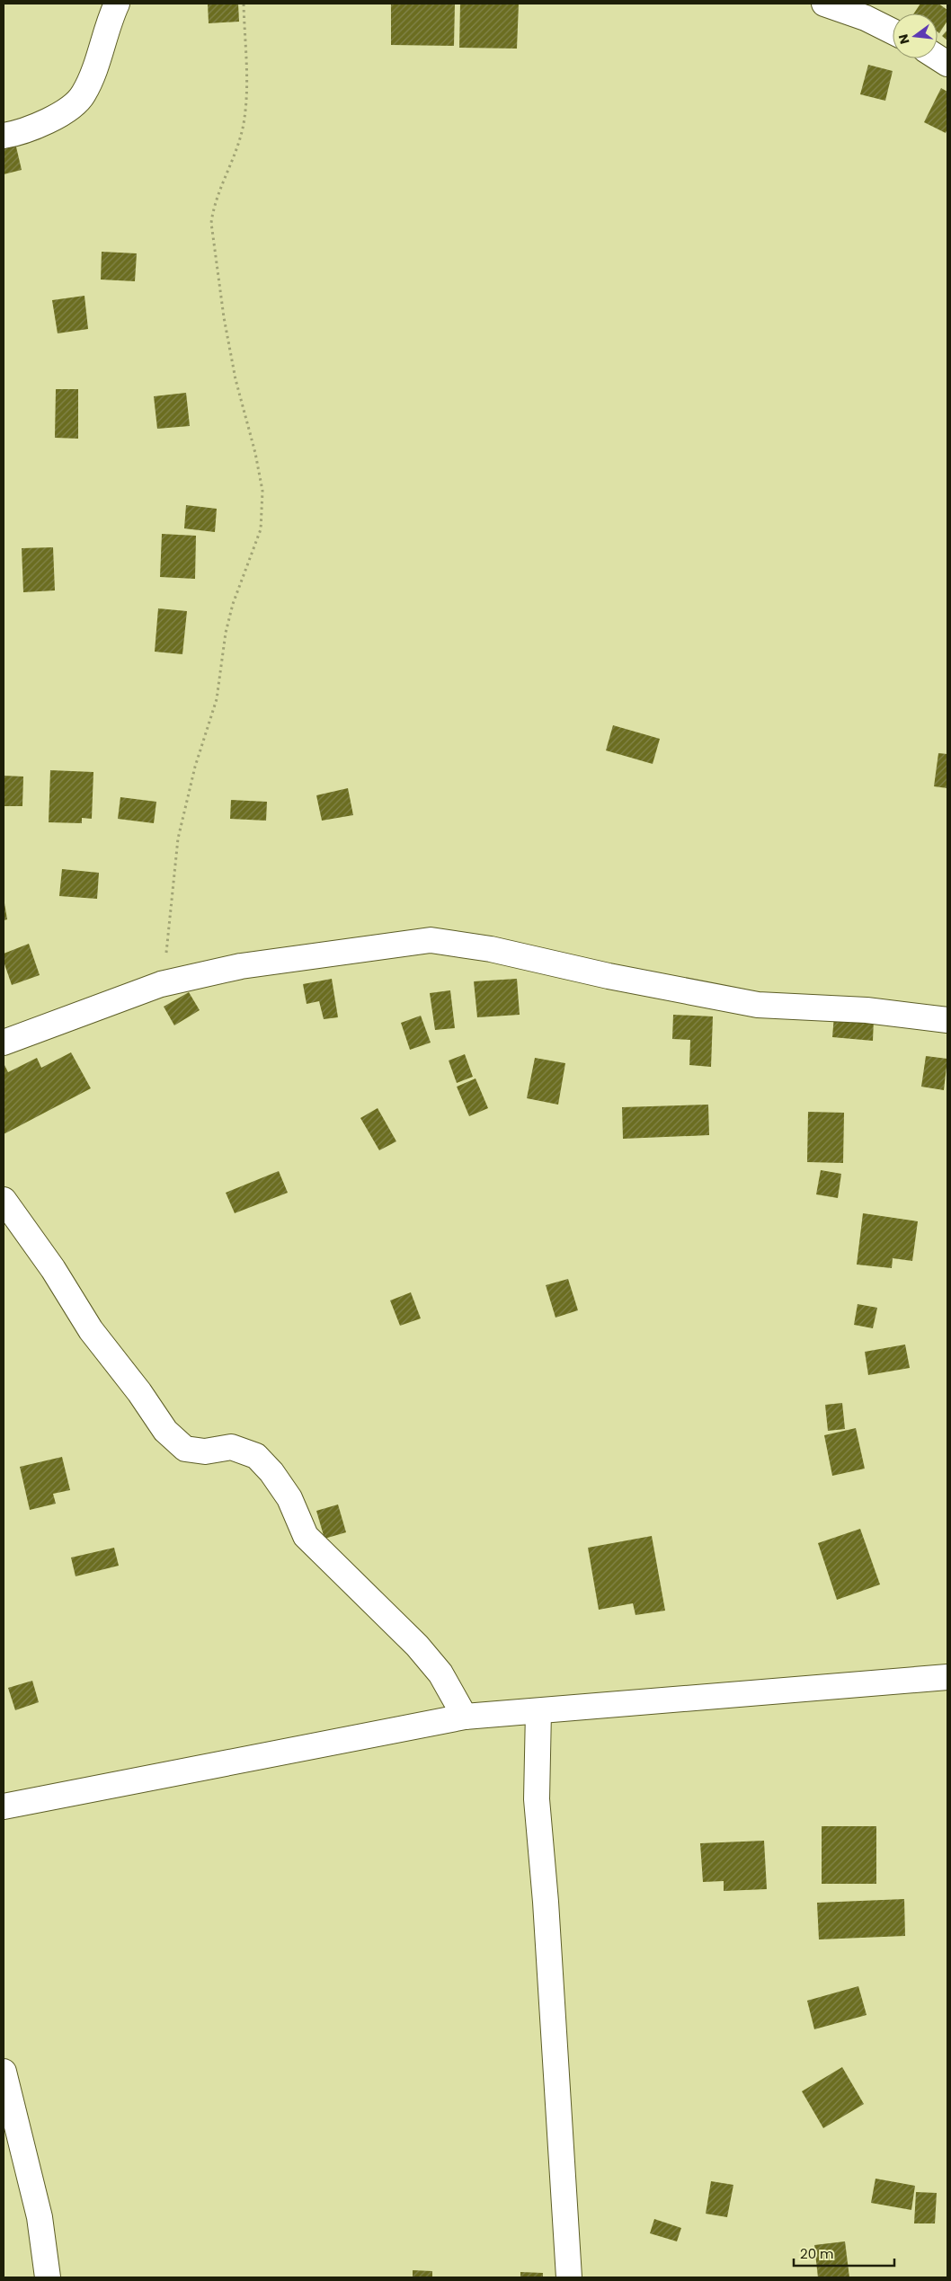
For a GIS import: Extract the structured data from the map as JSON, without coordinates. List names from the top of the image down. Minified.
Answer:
{"scale_bar":"20 m","north":"left"}
